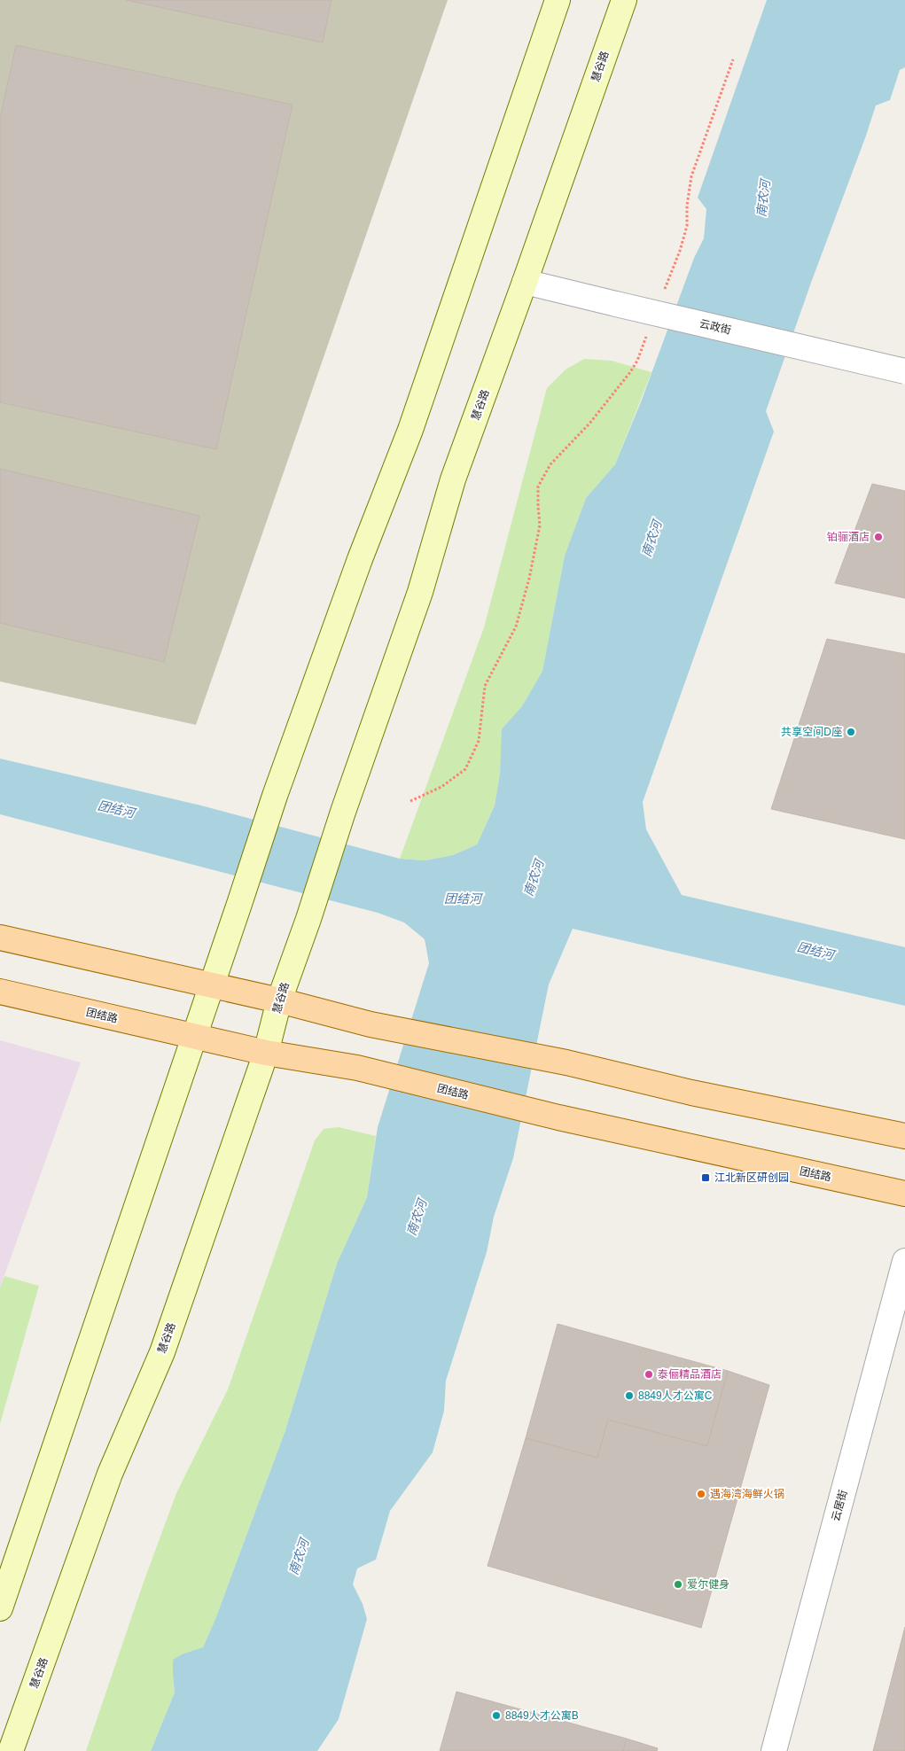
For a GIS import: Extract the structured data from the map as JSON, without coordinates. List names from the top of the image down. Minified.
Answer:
{"streets":{"main road":["慧谷路","团结路"],"street":["云政街","云居街"]},"crossings":[["慧谷路","云政街"],["慧谷路","团结路"]],"water":["南农河","团结河"],"places":{"other":["铂骊酒店","共享空间D座","泰俪精品酒店","8849人才公寓C","遇海湾海鲜火锅","爱尔健身","8849人才公寓B"],"transit":["江北新区研创园"]}}
